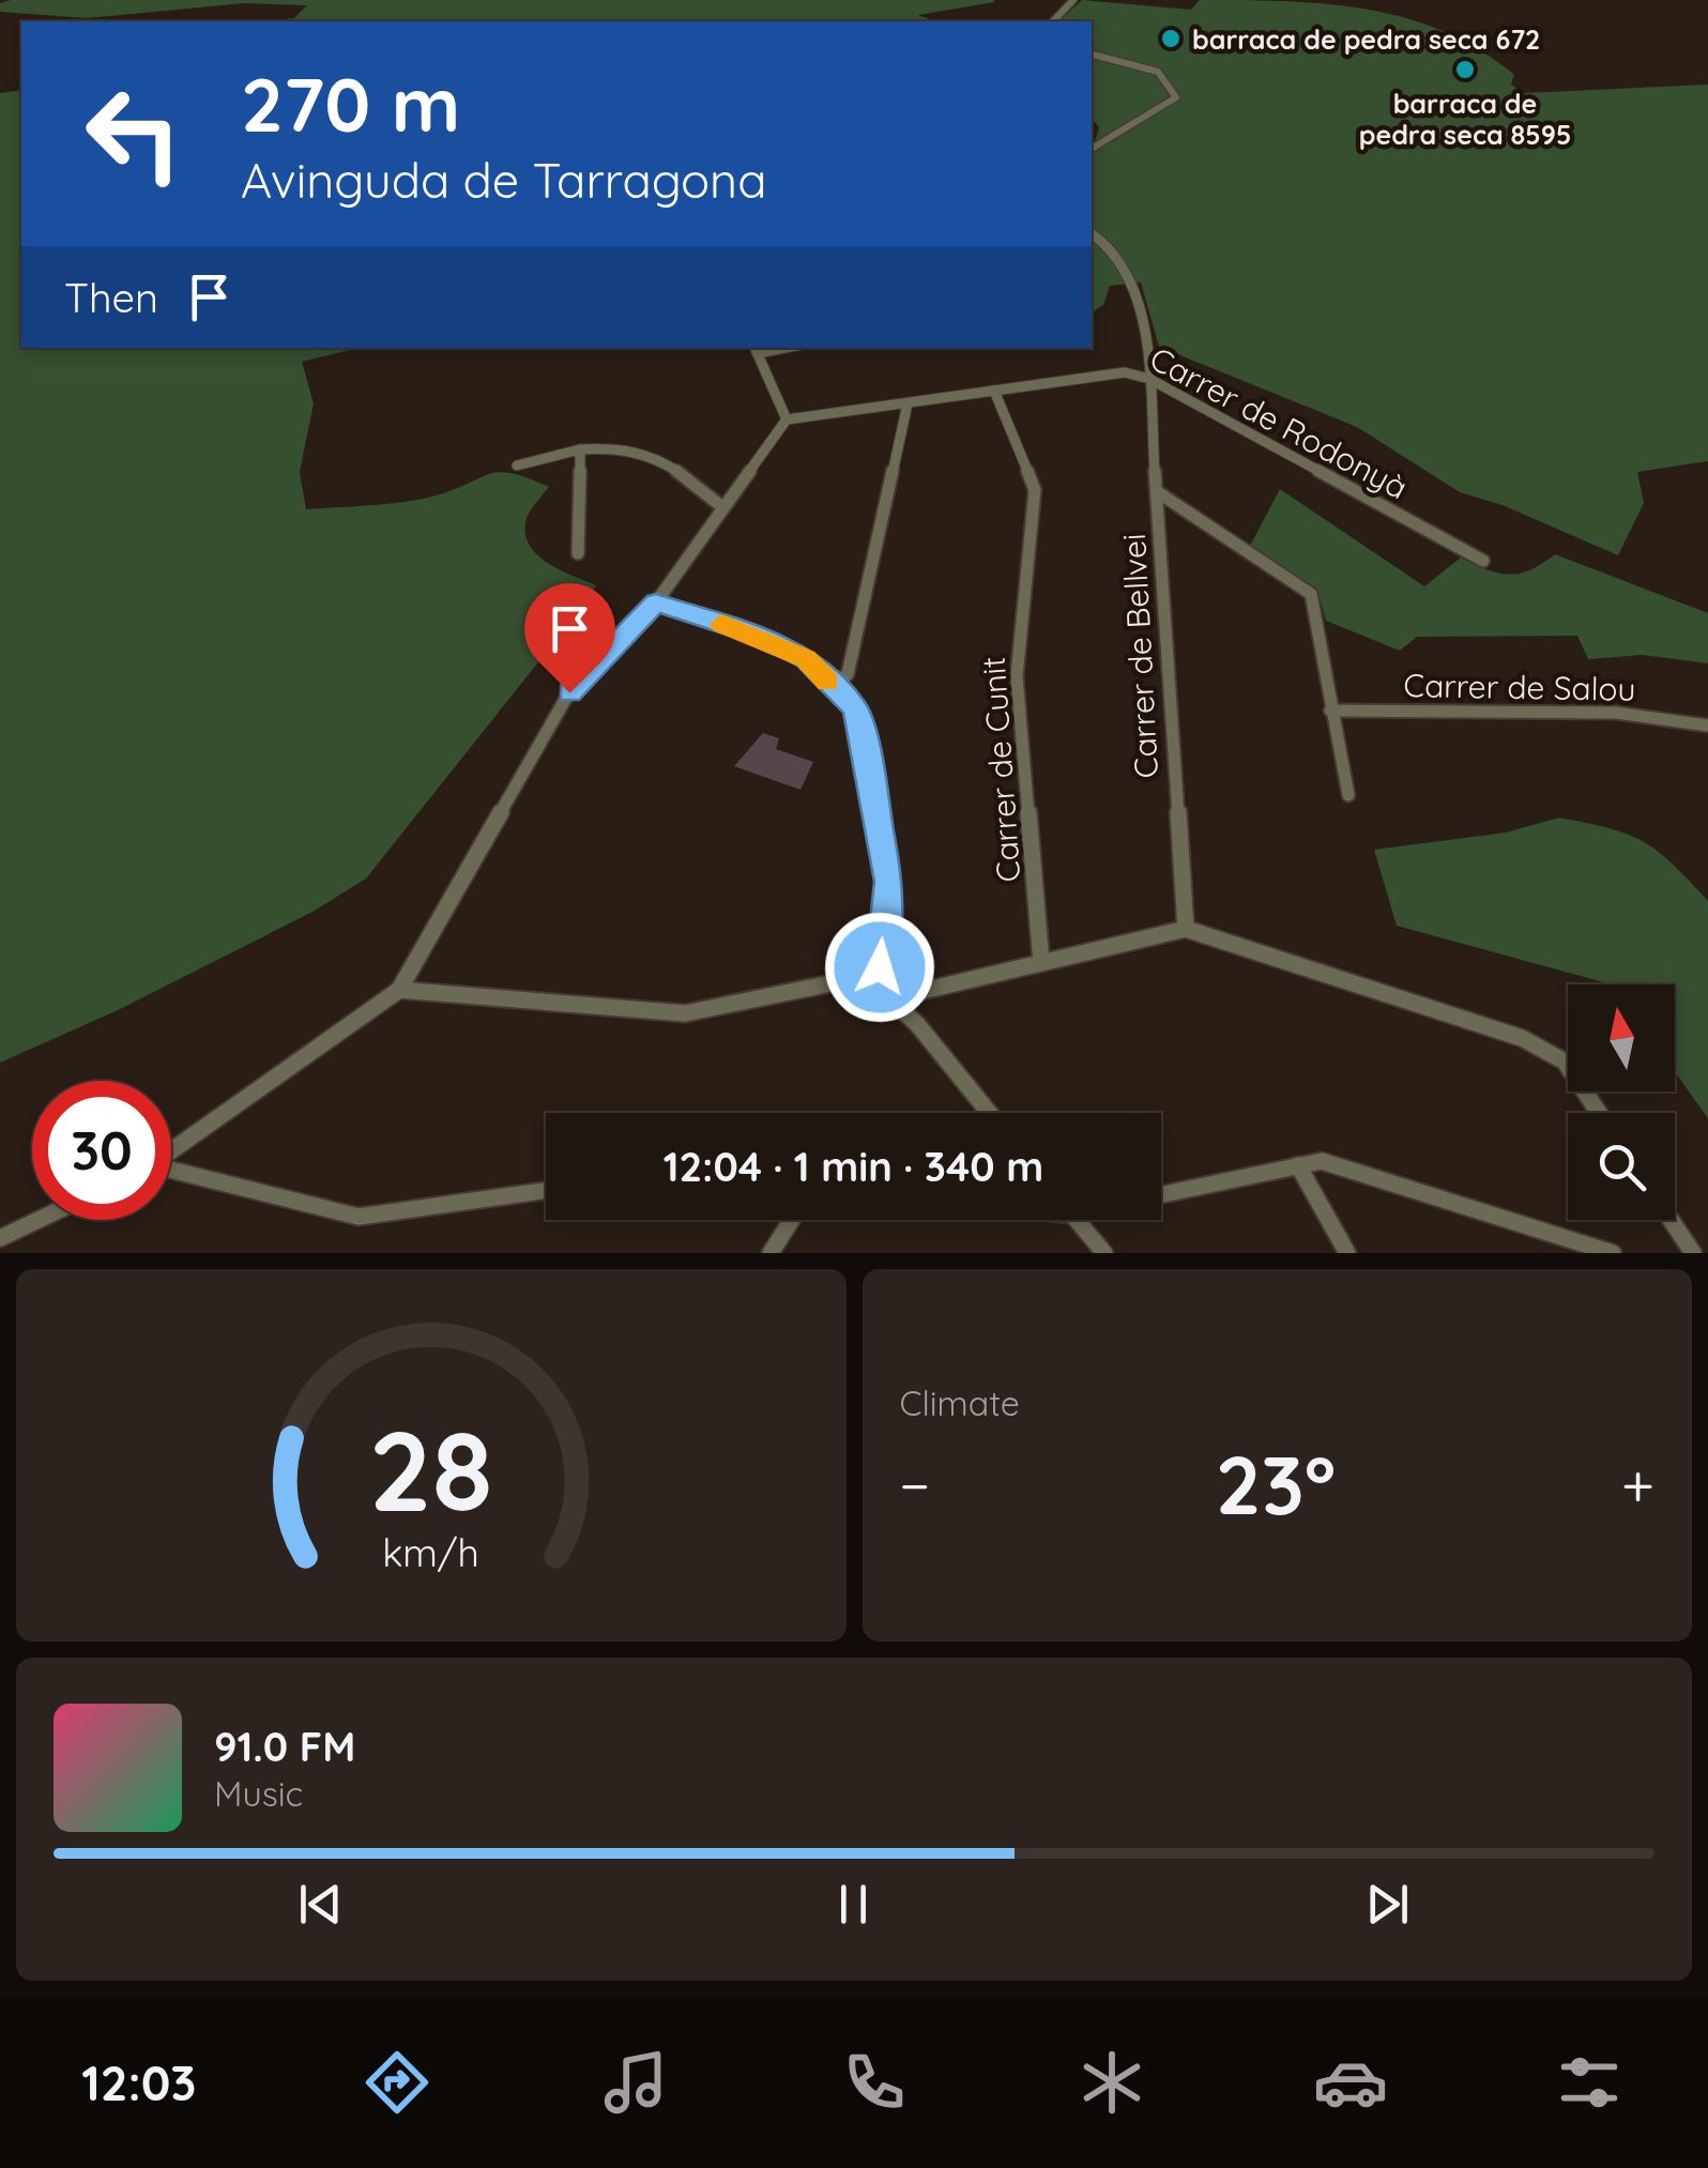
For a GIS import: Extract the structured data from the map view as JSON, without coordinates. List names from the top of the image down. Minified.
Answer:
{"streets":{"street":["Carrer de Rodonyà","Carrer de Bellvei","Carrer de Salou","Carrer de Cunit"]},"crossings":[["Carrer de Rodonyà","Carrer de Bellvei"],["Carrer de Rodonyà","Carrer de Cunit"]],"places":["barraca de pedra seca 672","barraca de pedra seca 8595"],"north":"top","page":{"turn":["270 m","Avinguda de Tarragona"],"then":"Then","limit":"30","trip":"12:04 · 1 min · 340 m","tile":"Climate","heat":["−","23°","+"],"song":["91.0 FM","Music"],"tabs":"12:03","gauge":["28","km/h"]}}
